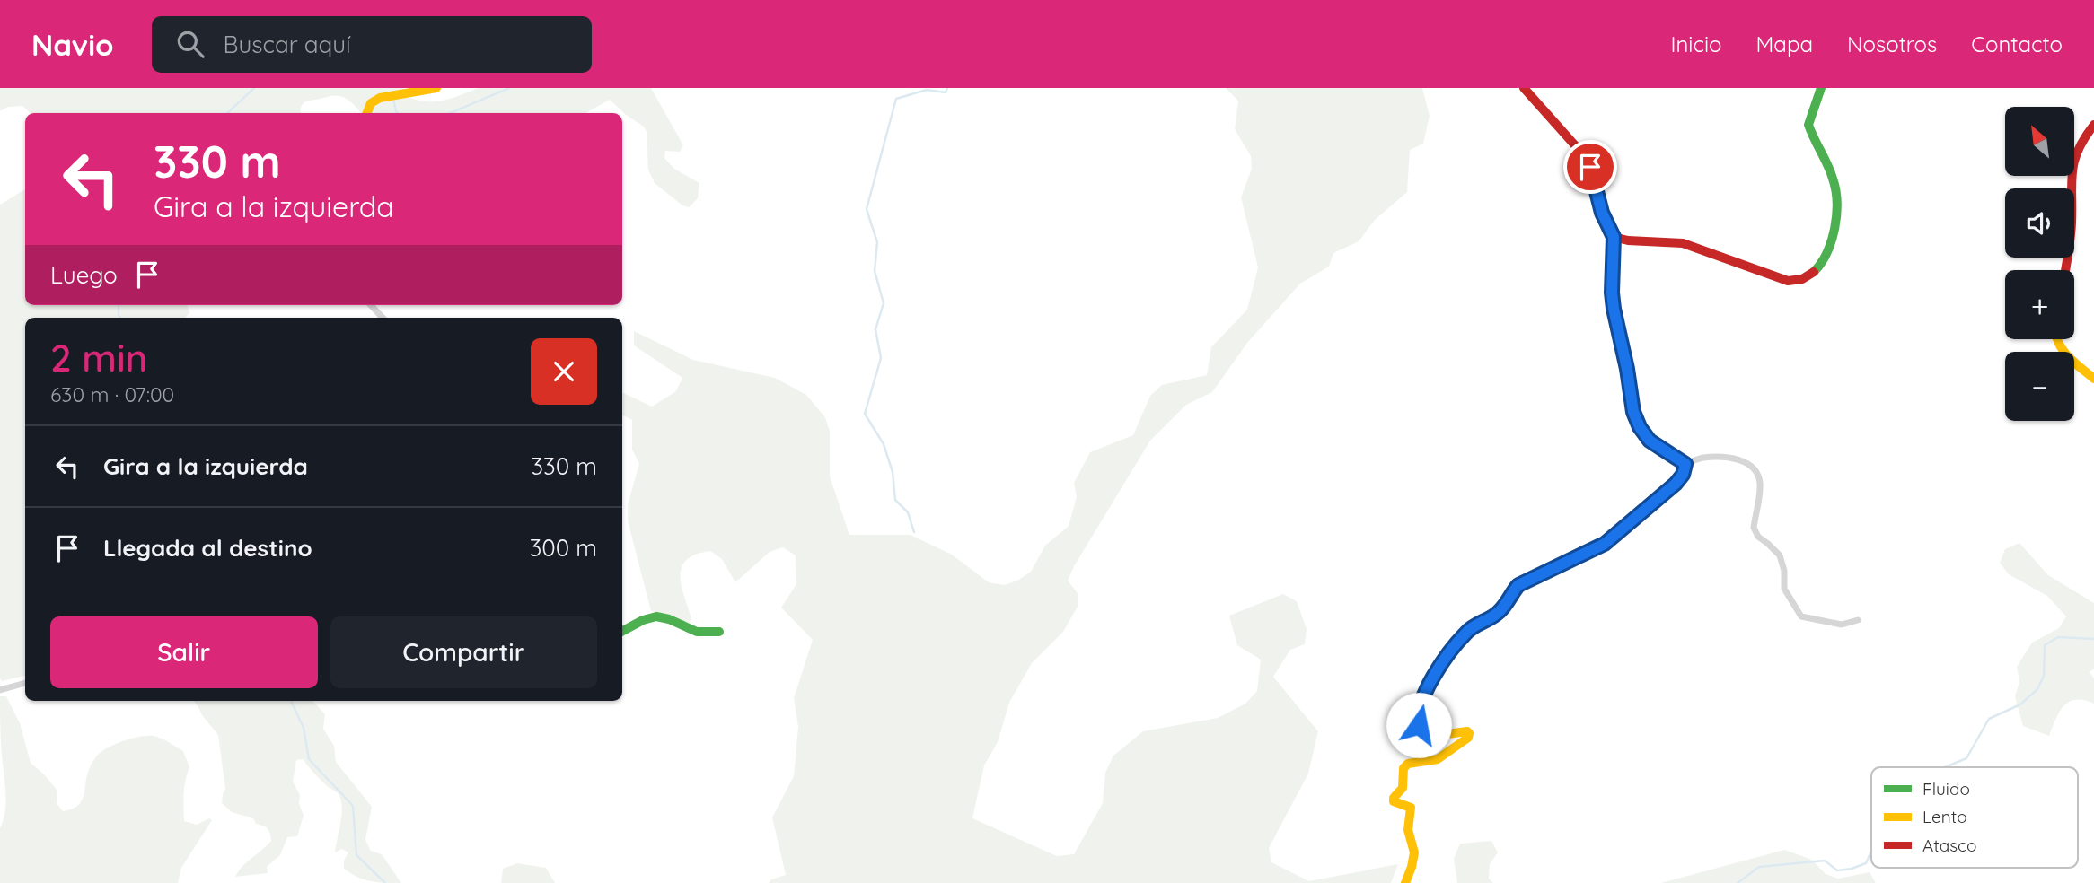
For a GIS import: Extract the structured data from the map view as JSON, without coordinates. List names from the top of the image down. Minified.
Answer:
{"legend":["Fluido","Lento","Atasco"],"north":"top left","page":{"header":"Navio","search":"Buscar aquí","nav":["Inicio","Mapa","Nosotros","Contacto"],"map_buttons":["+","−"],"turn":["330 m","Gira a la izquierda"],"then":"Luego","heading":["2 min","630 m · 07:00"],"list":[{"name":"Gira a la izquierda","value":"330 m"},{"name":"Llegada al destino","value":"300 m"}],"buttons":["Salir","Compartir"]}}
